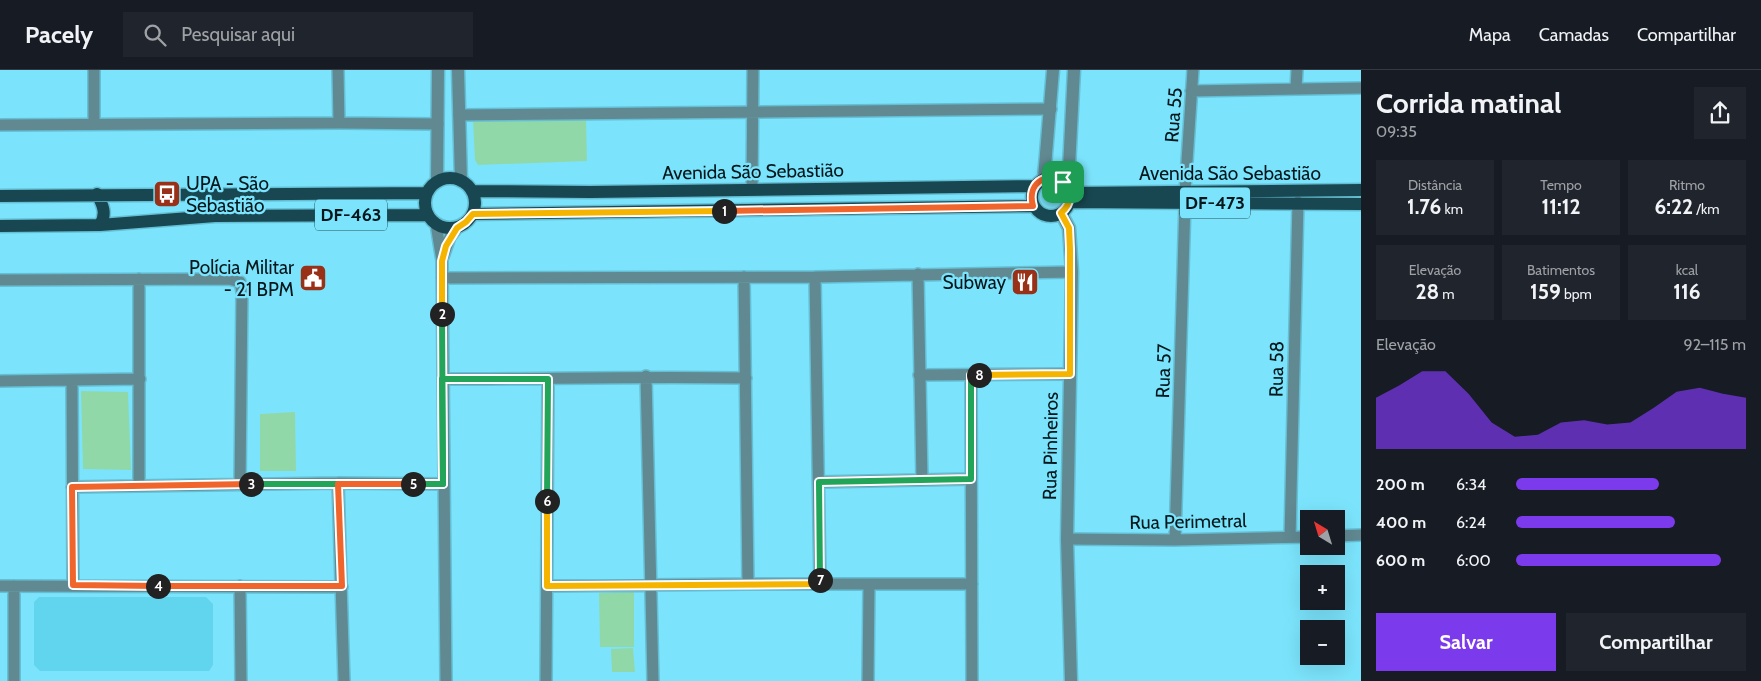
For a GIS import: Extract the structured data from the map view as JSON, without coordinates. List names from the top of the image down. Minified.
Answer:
{"streets":{"main road":["Avenida São Sebastião","DF-473","DF-463"],"street":["Rua 55","Rua 58","Rua 57","Rua Pinheiros","Rua Perimetral"]},"crossings":[["Rua 55","Avenida São Sebastião"],["Rua 55","Rua 57"],["Avenida São Sebastião","DF-473"],["Avenida São Sebastião","DF-463"],["Avenida São Sebastião","Rua 58"],["Avenida São Sebastião","Rua 57"],["Avenida São Sebastião","Rua Pinheiros"],["DF-473","Rua Pinheiros"],["Rua 58","Rua Perimetral"],["Rua 57","Rua Perimetral"],["Rua Pinheiros","Rua Perimetral"]],"places":{"bus stop":["UPA - São Sebastião"],"public building":["Polícia Militar - 21 BPM"],"restaurant":["Subway"]},"north":"top left","page":{"header":"Pacely","search":"Pesquisar aqui","nav":["Mapa","Camadas","Compartilhar"],"heading":["Corrida matinal","09:35"],"stats":[["Distância","1.76 km"],["Tempo","11:12"],["Ritmo","6:22 /km"],["Elevação","28 m"],["Batimentos","159 bpm"],["kcal","116"]],"pins":["1","2","8","3","5","6","7","4"],"chart":["Elevação","92–115 m"],"list":[{"name":"200 m","note":"6:34"},{"name":"400 m","note":"6:24"},{"name":"600 m","note":"6:00"}],"map_buttons":["+","−"],"buttons":["Salvar","Compartilhar"]}}
